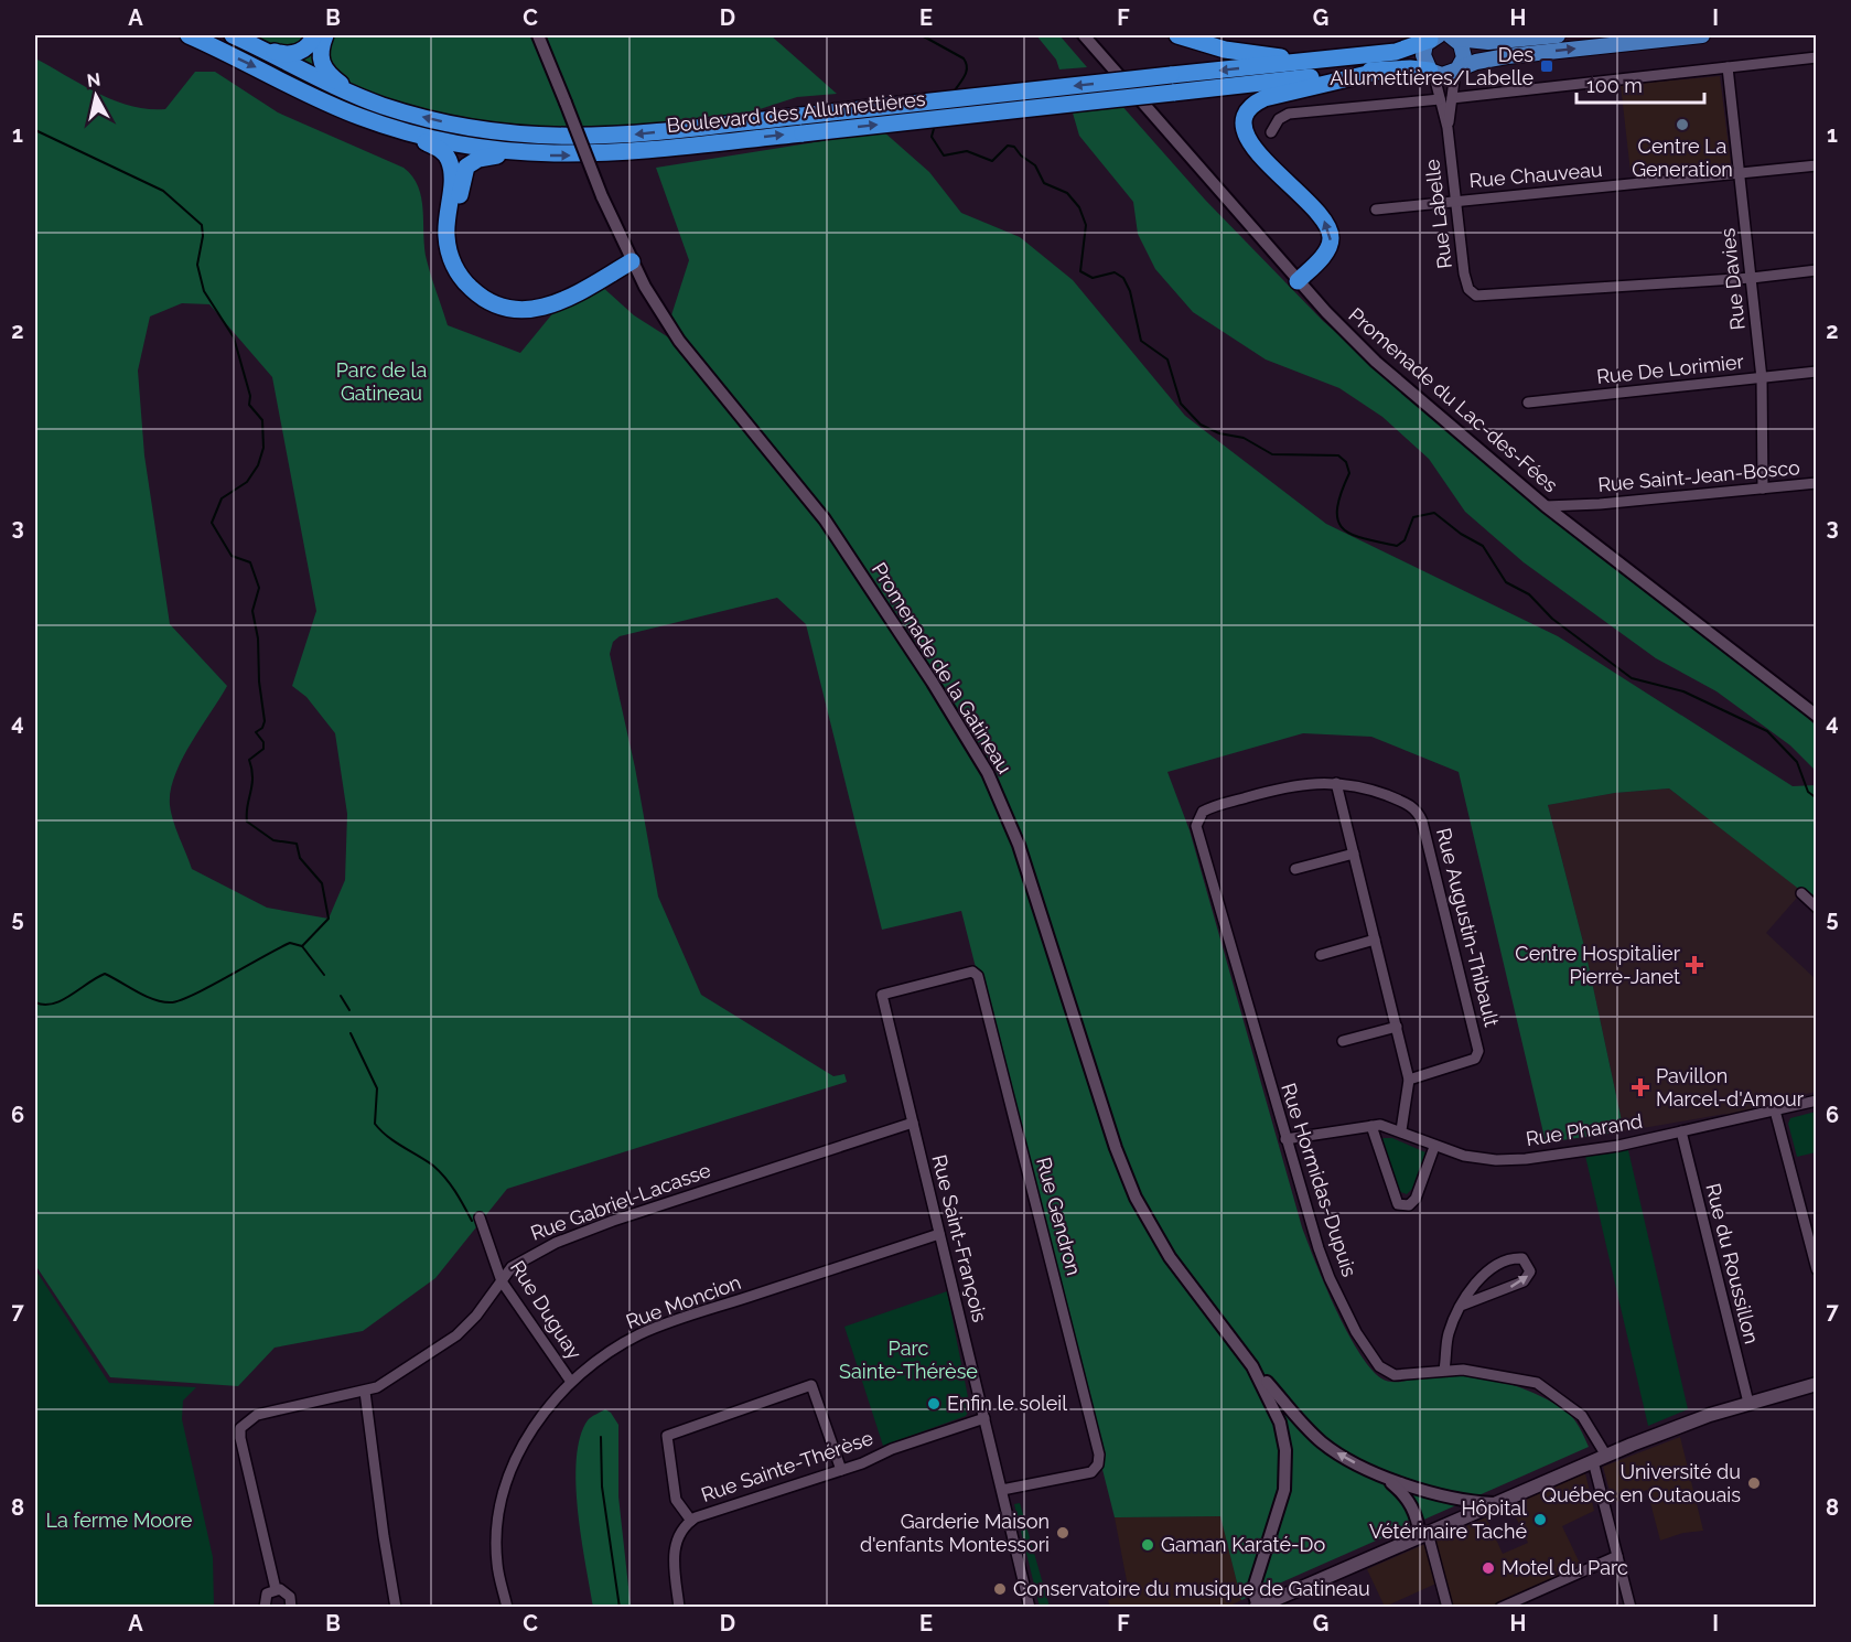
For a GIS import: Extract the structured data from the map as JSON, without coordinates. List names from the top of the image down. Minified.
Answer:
{"streets":{"highway":["Boulevard des Allumettières"],"street":["Rue Chauveau","Rue Labelle","Rue Davies","Rue De Lorimier","Promenade du Lac-des-Fées","Rue Saint-Jean-Bosco","Promenade de la Gatineau","Rue Augustin-Thibault","Rue Pharand","Rue Hormidas-Dupuis","Rue Gabriel-Lacasse","Rue Gendron","Rue Saint-François","Rue du Roussillon","Rue Moncion","Rue Duguay","Rue Sainte-Thérèse"]},"crossings":[["Boulevard des Allumettières","Rue Labelle"],["Rue Chauveau","Rue Labelle"],["Rue Chauveau","Rue Davies"],["Rue Labelle","Rue Davies"],["Rue Davies","Rue De Lorimier"],["Rue Davies","Rue Saint-Jean-Bosco"],["Promenade du Lac-des-Fées","Rue Saint-Jean-Bosco"],["Rue Augustin-Thibault","Rue Hormidas-Dupuis"],["Rue Pharand","Rue Hormidas-Dupuis"],["Rue Pharand","Rue du Roussillon"],["Rue Gabriel-Lacasse","Rue Saint-François"],["Rue Gabriel-Lacasse","Rue Duguay"],["Rue Gendron","Rue Saint-François"],["Rue Saint-François","Rue Moncion"],["Rue Saint-François","Rue Sainte-Thérèse"],["Rue Moncion","Rue Duguay"]],"parks":["Parc de la Gatineau","Parc Sainte-Thérèse","La ferme Moore"],"places":{"transit":["Des Allumettières/Labelle"],"other":["Centre La Generation","Enfin le soleil","Université du Québec en Outaouais","Hôpital Vétérinaire Taché","Garderie Maison d'enfants Montessori","Gaman Karaté-Do","Motel du Parc","Conservatoire du musique de Gatineau"],"health":["Centre Hospitalier Pierre-Janet","Pavillon Marcel-d'Amour"]},"scale_bar":"100 m","north":"top","grid":{"columns":["A","B","C","D","E","F","G","H","I"],"rows":["1","2","3","4","5","6","7","8"]}}
